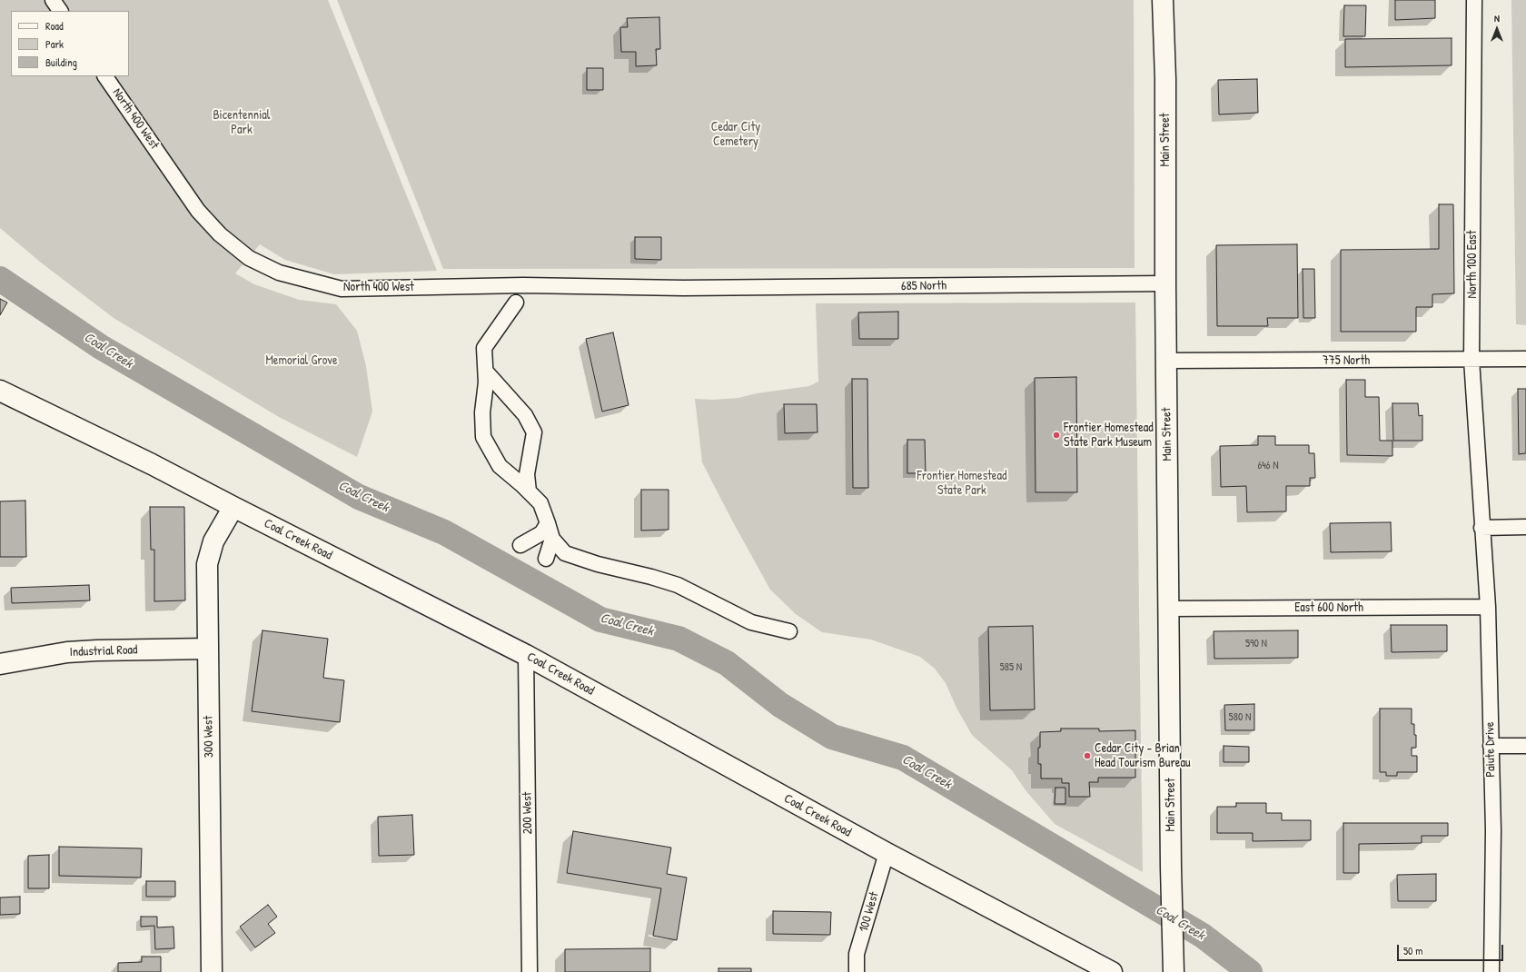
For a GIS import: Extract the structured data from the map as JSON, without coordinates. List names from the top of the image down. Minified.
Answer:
{"streets":{"main road":["Main Street","Coal Creek Road","Industrial Road","300 West"],"street":["North 400 West","North 100 East","685 North","775 North","East 600 North","Paiute Drive","200 West","100 West"]},"crossings":[["North 400 West","685 North"],["Main Street","685 North"],["Main Street","775 North"],["Main Street","East 600 North"],["North 100 East","775 North"],["North 100 East","Paiute Drive"],["Coal Creek Road","300 West"],["Coal Creek Road","200 West"],["Coal Creek Road","100 West"],["East 600 North","Paiute Drive"],["Industrial Road","300 West"]],"water":["Coal Creek"],"parks":["Bicentennial Park","Cedar City Cemetery","Memorial Grove","Frontier Homestead State Park"],"places":["Frontier Homestead State Park Museum","Cedar City - Brian Head Tourism Bureau"],"house_numbers":["646 N","590 N","585 N","580 N"],"legend":["Road","Park","Building"],"scale_bar":"50 m","north":"top"}
